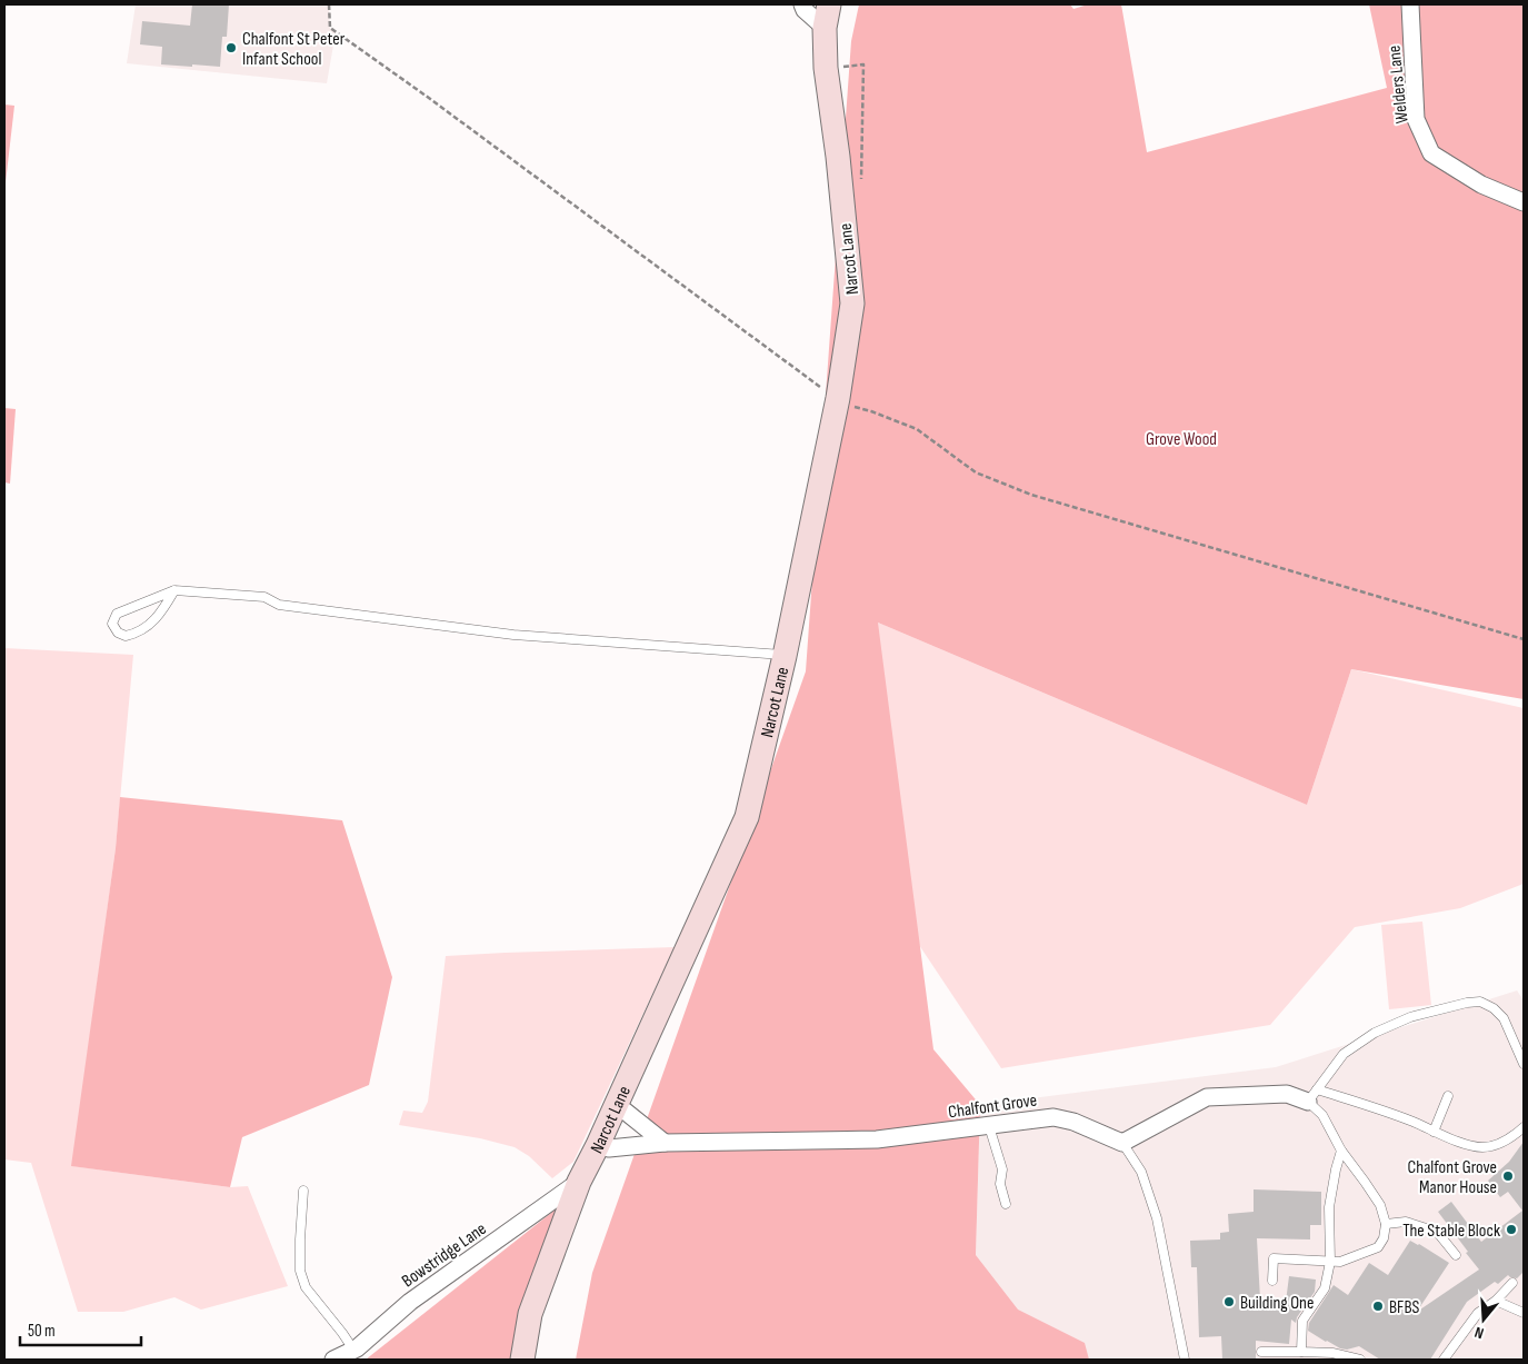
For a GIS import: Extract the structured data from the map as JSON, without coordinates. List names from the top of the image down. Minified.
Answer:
{"streets":{"street":["Welders Lane","Narcot Lane","Chalfont Grove","Bowstridge Lane"]},"crossings":[["Narcot Lane","Chalfont Grove"],["Narcot Lane","Bowstridge Lane"]],"parks":["Grove Wood"],"places":["Chalfont St Peter Infant School","Chalfont Grove Manor House","The Stable Block","Building One","BFBS"],"scale_bar":"50 m","north":"bottom"}
